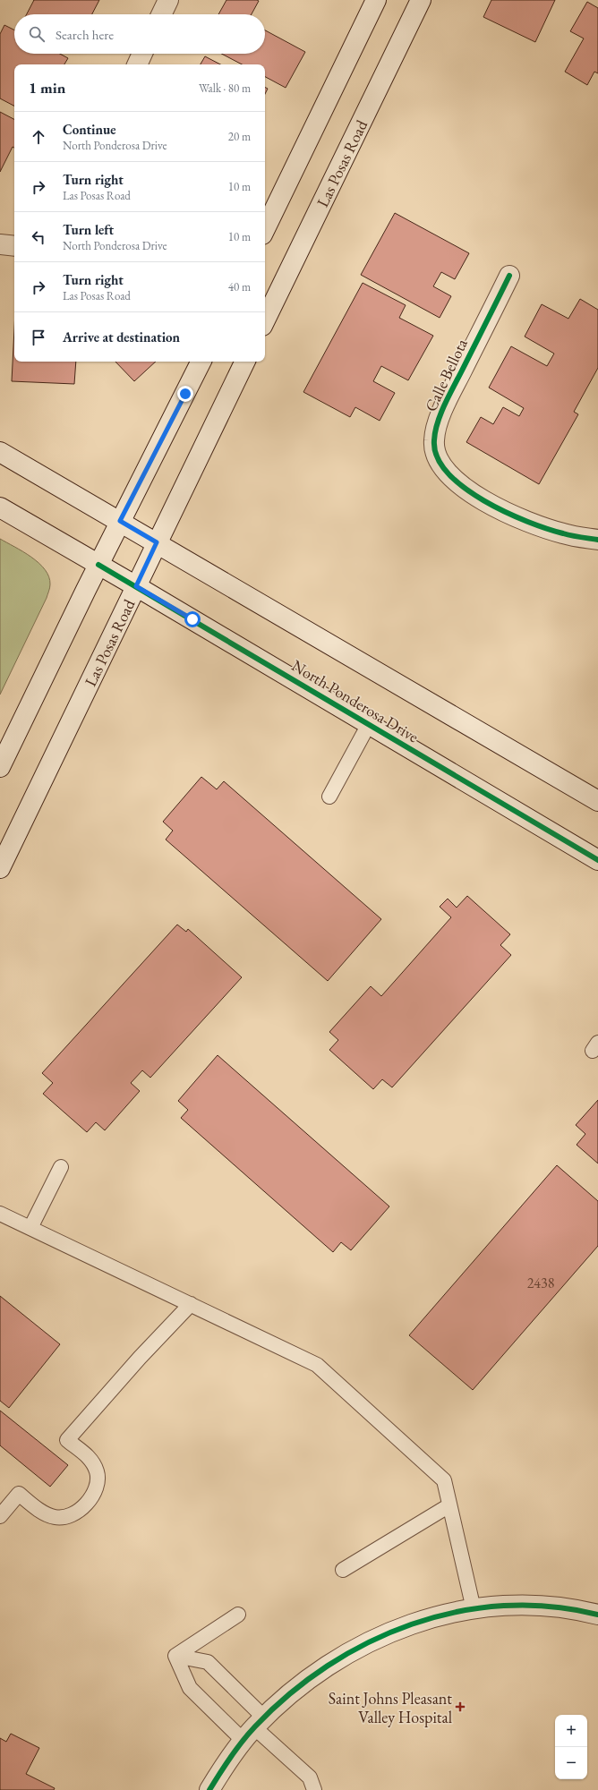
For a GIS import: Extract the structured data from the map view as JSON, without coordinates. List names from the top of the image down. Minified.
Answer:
{"streets":{"street":["Las Posas Road","Calle Bellota","North Ponderosa Drive"]},"crossings":[["Las Posas Road","North Ponderosa Drive"]],"places":{"health":["Saint Johns Pleasant Valley Hospital"]},"house_numbers":["2438"],"page":{"search":"Search here","heading":["1 min","Walk · 80 m"],"list":[["Continue","North Ponderosa Drive","20 m"],["Turn right","Las Posas Road","10 m"],["Turn left","North Ponderosa Drive","10 m"],["Turn right","Las Posas Road","40 m"],"Arrive at destination"],"map_buttons":["+","−"]}}
